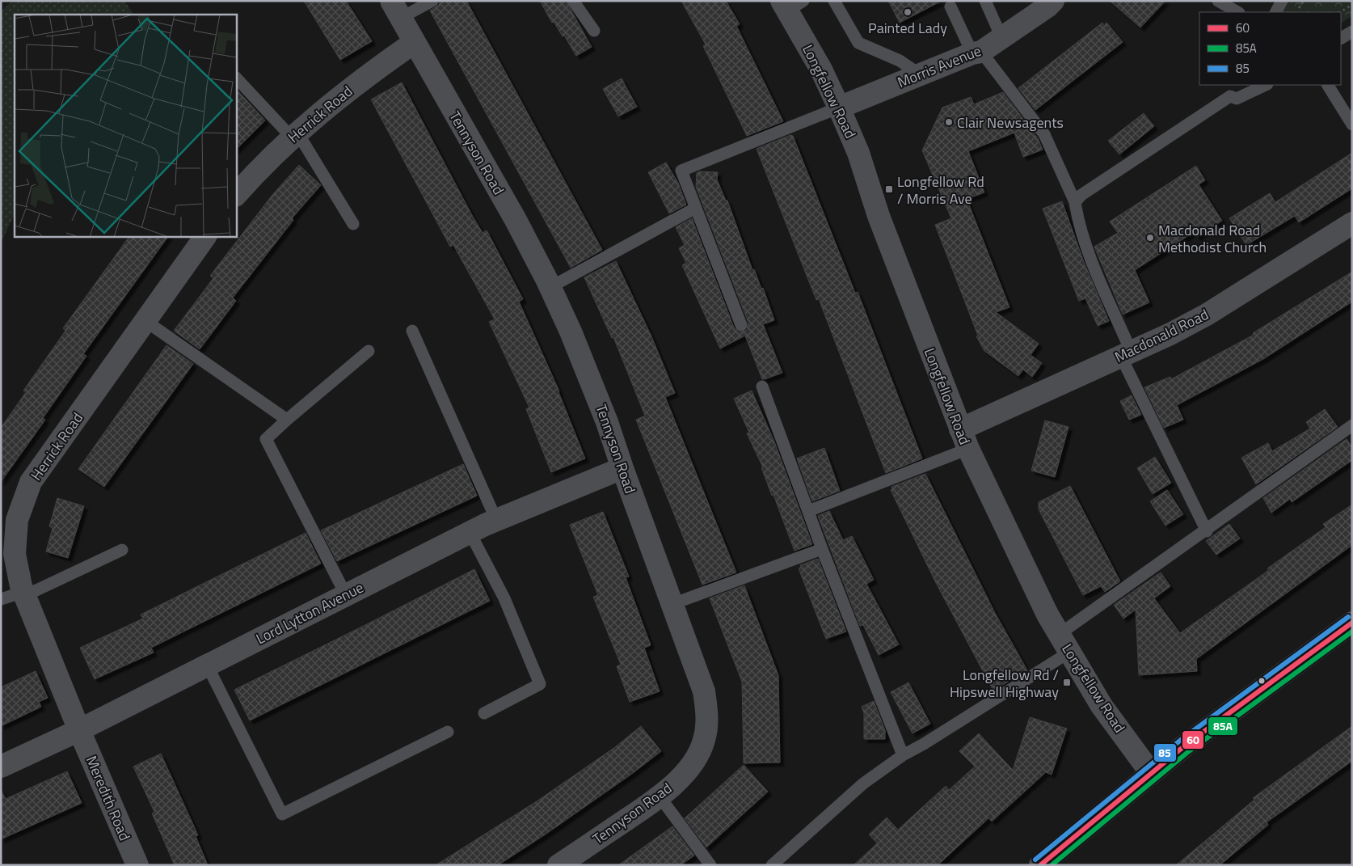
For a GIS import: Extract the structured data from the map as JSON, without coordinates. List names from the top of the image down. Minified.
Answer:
{"streets":{"street":["Morris Avenue","Longfellow Road","Herrick Road","Tennyson Road","Macdonald Road","Lord Lytton Avenue","Meredith Road"]},"crossings":[["Morris Avenue","Longfellow Road"],["Longfellow Road","Macdonald Road"],["Herrick Road","Tennyson Road"],["Herrick Road","Lord Lytton Avenue"],["Herrick Road","Meredith Road"],["Tennyson Road","Lord Lytton Avenue"],["Lord Lytton Avenue","Meredith Road"]],"places":{"other":["Painted Lady","Clair Newsagents","Macdonald Road Methodist Church"],"transit":["Longfellow Rd / Morris Ave","Longfellow Rd / Hipswell Highway"]},"lines":["transit line 85","transit line 60","transit line 85A"],"legend":["60","85A","85"]}
